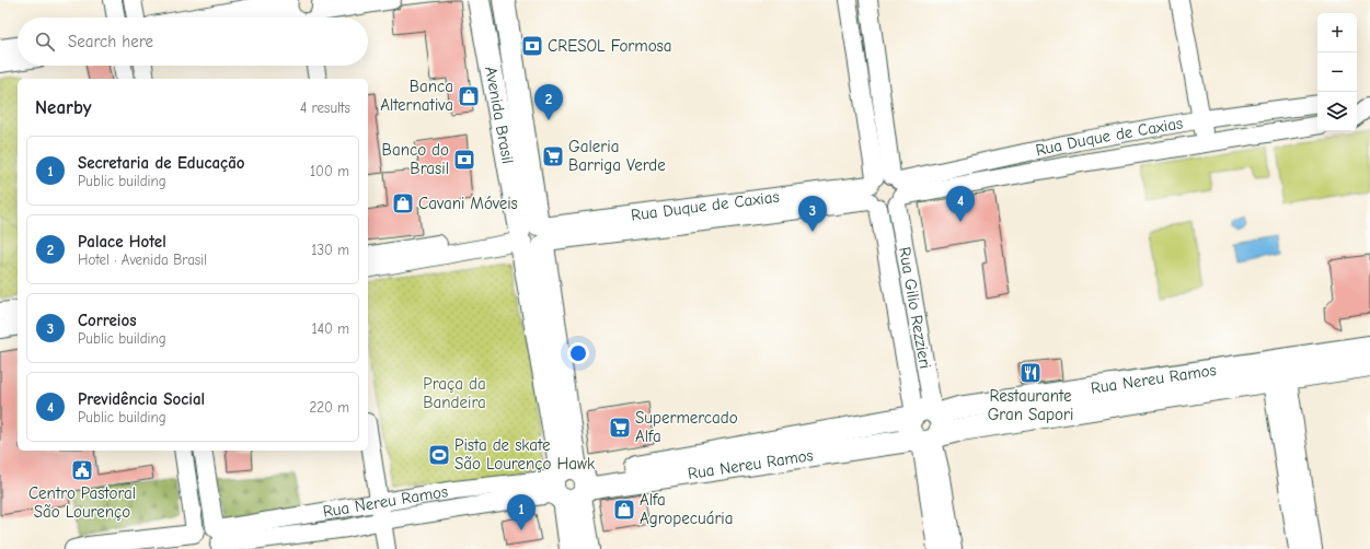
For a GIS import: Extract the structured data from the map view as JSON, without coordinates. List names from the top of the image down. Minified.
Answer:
{"streets":{"main road":["Avenida Brasil","Rua Nereu Ramos"],"street":["Rua Duque de Caxias","Rua Gilio Rezzieri"]},"crossings":[["Avenida Brasil","Rua Duque de Caxias"],["Avenida Brasil","Rua Nereu Ramos"],["Rua Duque de Caxias","Rua Gilio Rezzieri"],["Rua Gilio Rezzieri","Rua Nereu Ramos"]],"parks":["Praça da Bandeira"],"places":{"bank":["CRESOL Formosa","Banco do Brasil"],"shop":["Banca Alternativa","Cavani Móveis","Alfa Agropecuária"],"supermarket":["Galeria Barriga Verde","Supermercado Alfa"],"restaurant":["Restaurante Gran Sapori"],"sports":["Pista de skate São Lourenço Hawk"],"public building":["Centro Pastoral São Lourenço"]},"page":{"map_buttons":["+","−"],"search":"Search here","heading":["Nearby","4 results"],"pins":["2","4","3","1"],"list":[{"mark":"1","name":"Secretaria de Educação","note":"Public building","value":"100 m"},{"mark":"2","name":"Palace Hotel","note":"Hotel · Avenida Brasil","value":"130 m"},{"mark":"3","name":"Correios","note":"Public building","value":"140 m"},{"mark":"4","name":"Previdência Social","note":"Public building","value":"220 m"}]}}
